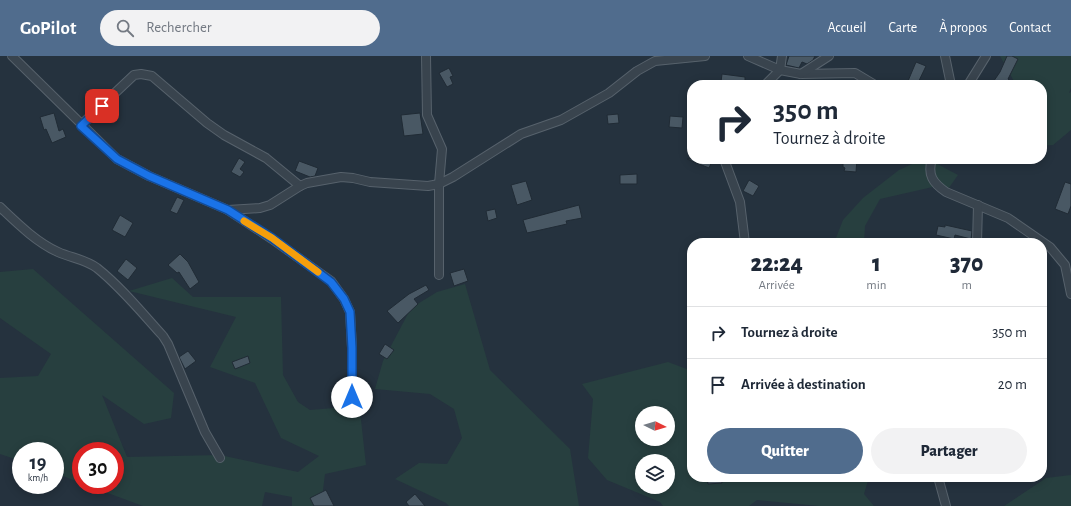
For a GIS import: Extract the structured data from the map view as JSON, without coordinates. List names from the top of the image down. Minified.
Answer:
{"north":"right","page":{"header":"GoPilot","search":"Rechercher","nav":["Accueil","Carte","À propos","Contact"],"turn":["350 m","Tournez à droite"],"eta":["22:24","Arrivée","1","min","370","m"],"list":[{"name":"Tournez à droite","value":"350 m"},{"name":"Arrivée à destination","value":"20 m"}],"buttons":["Quitter","Partager"],"speed":"19 km/h","limit":"30"}}
